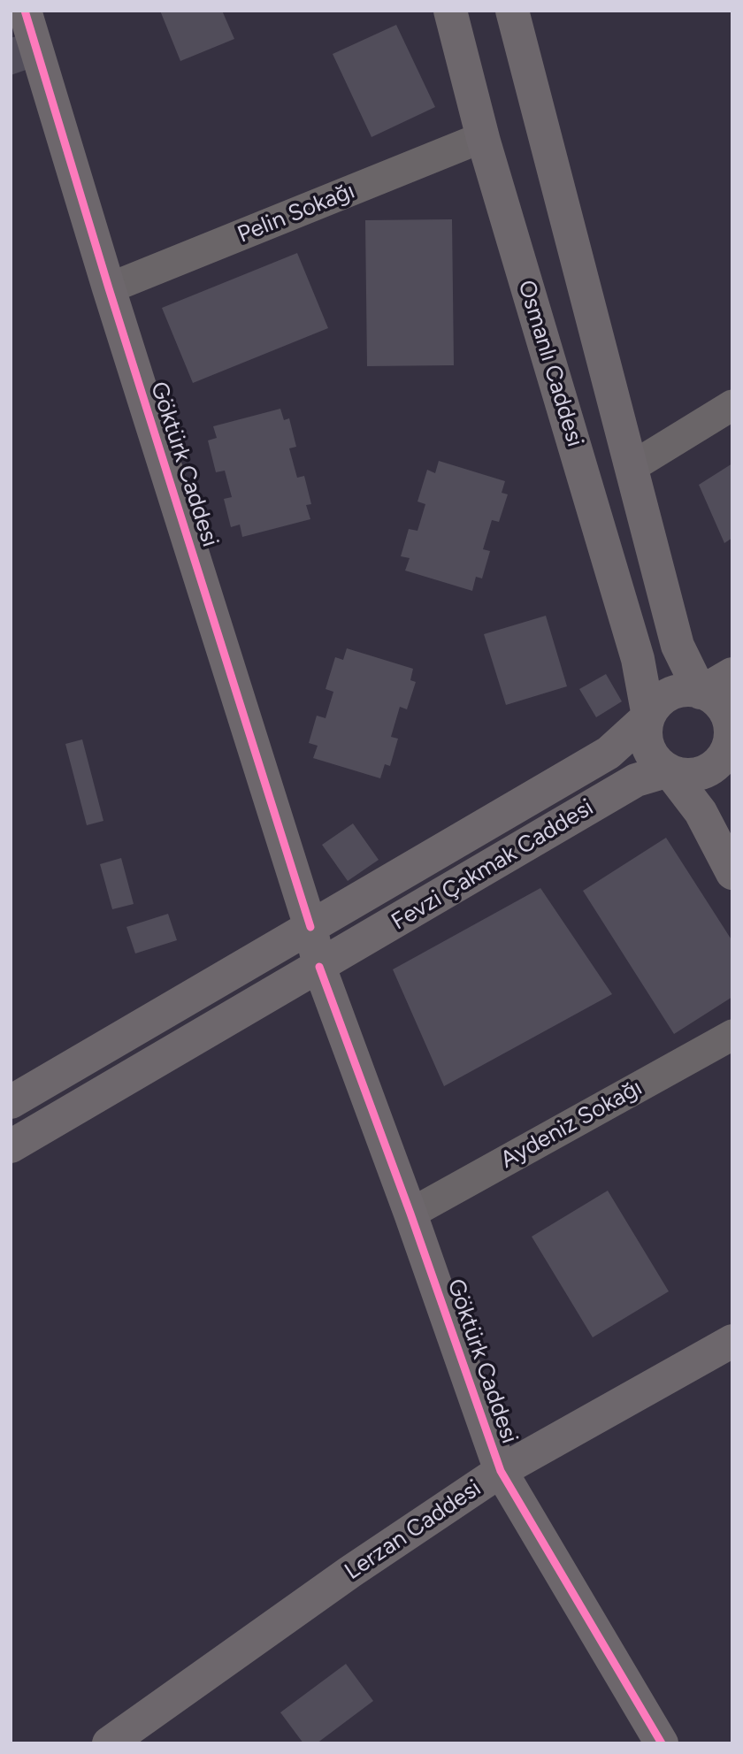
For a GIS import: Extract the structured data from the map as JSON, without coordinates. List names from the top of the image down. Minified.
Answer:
{"streets":{"main road":["Osmanlı Caddesi","Göktürk Caddesi","Fevzi Çakmak Caddesi","Lerzan Caddesi"],"street":["Pelin Sokağı","Aydeniz Sokağı"]},"crossings":[["Pelin Sokağı","Osmanlı Caddesi"],["Pelin Sokağı","Göktürk Caddesi"],["Osmanlı Caddesi","Fevzi Çakmak Caddesi"],["Göktürk Caddesi","Fevzi Çakmak Caddesi"],["Göktürk Caddesi","Aydeniz Sokağı"],["Göktürk Caddesi","Lerzan Caddesi"]]}
